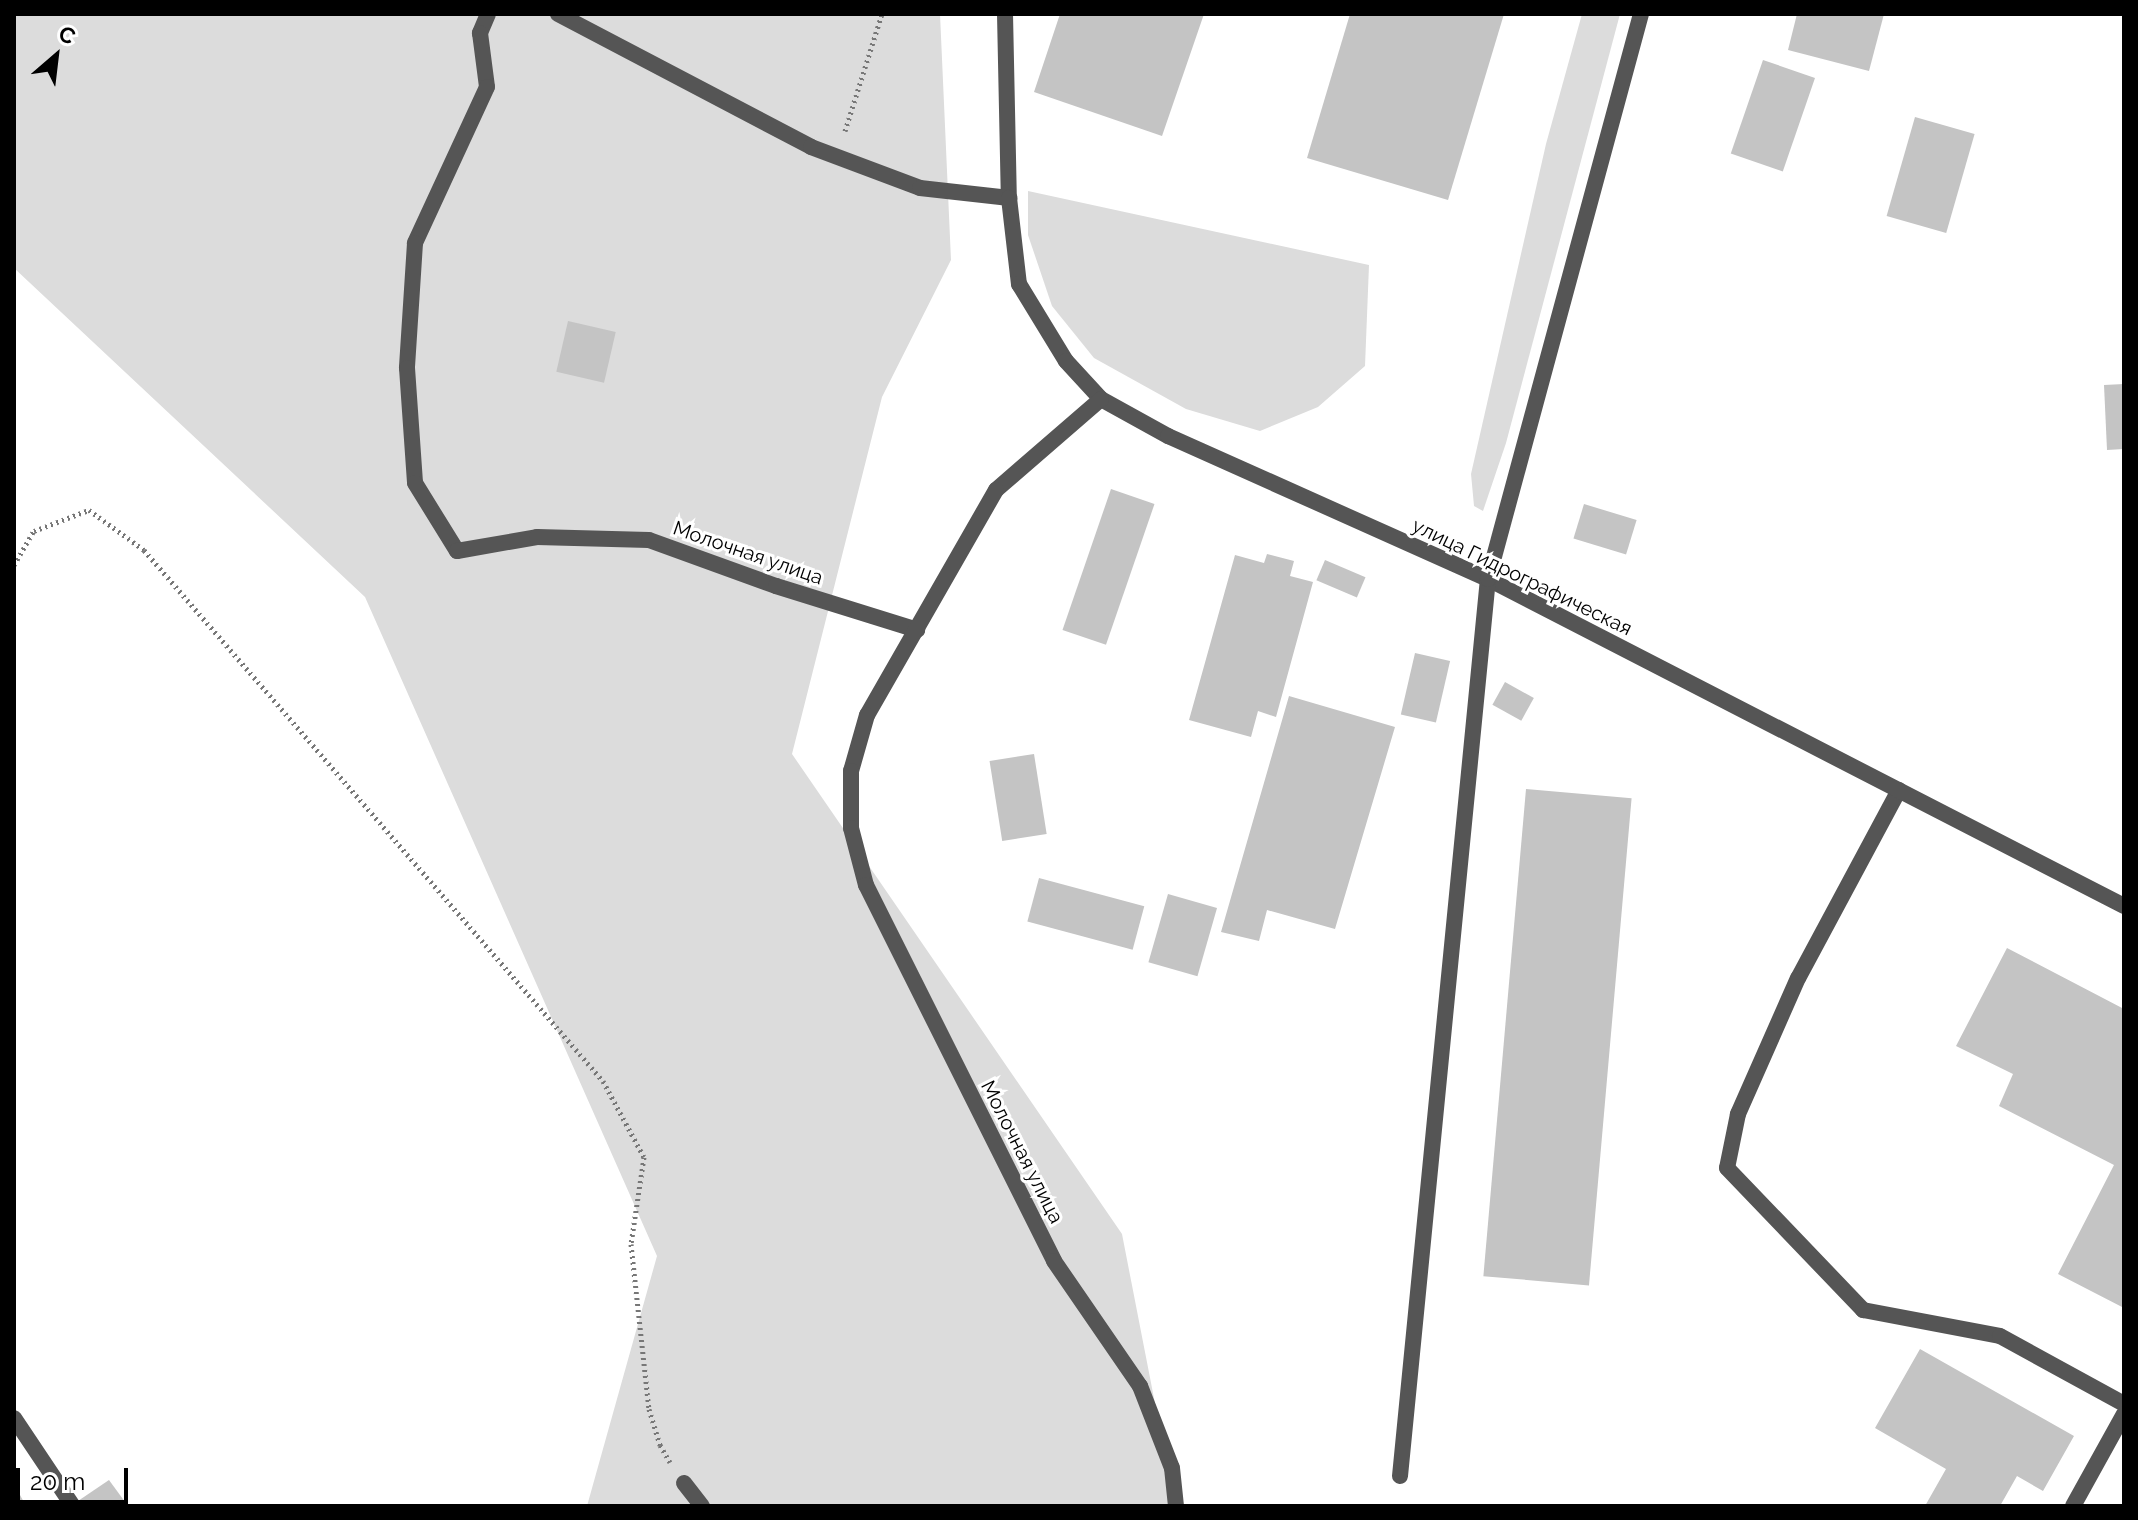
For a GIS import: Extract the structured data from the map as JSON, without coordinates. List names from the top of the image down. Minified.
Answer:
{"streets":{"street":["Молочная улица","улица Гидрографическая"]},"crossings":[["Молочная улица","улица Гидрографическая"]],"scale_bar":"20 m","north":"top right"}
